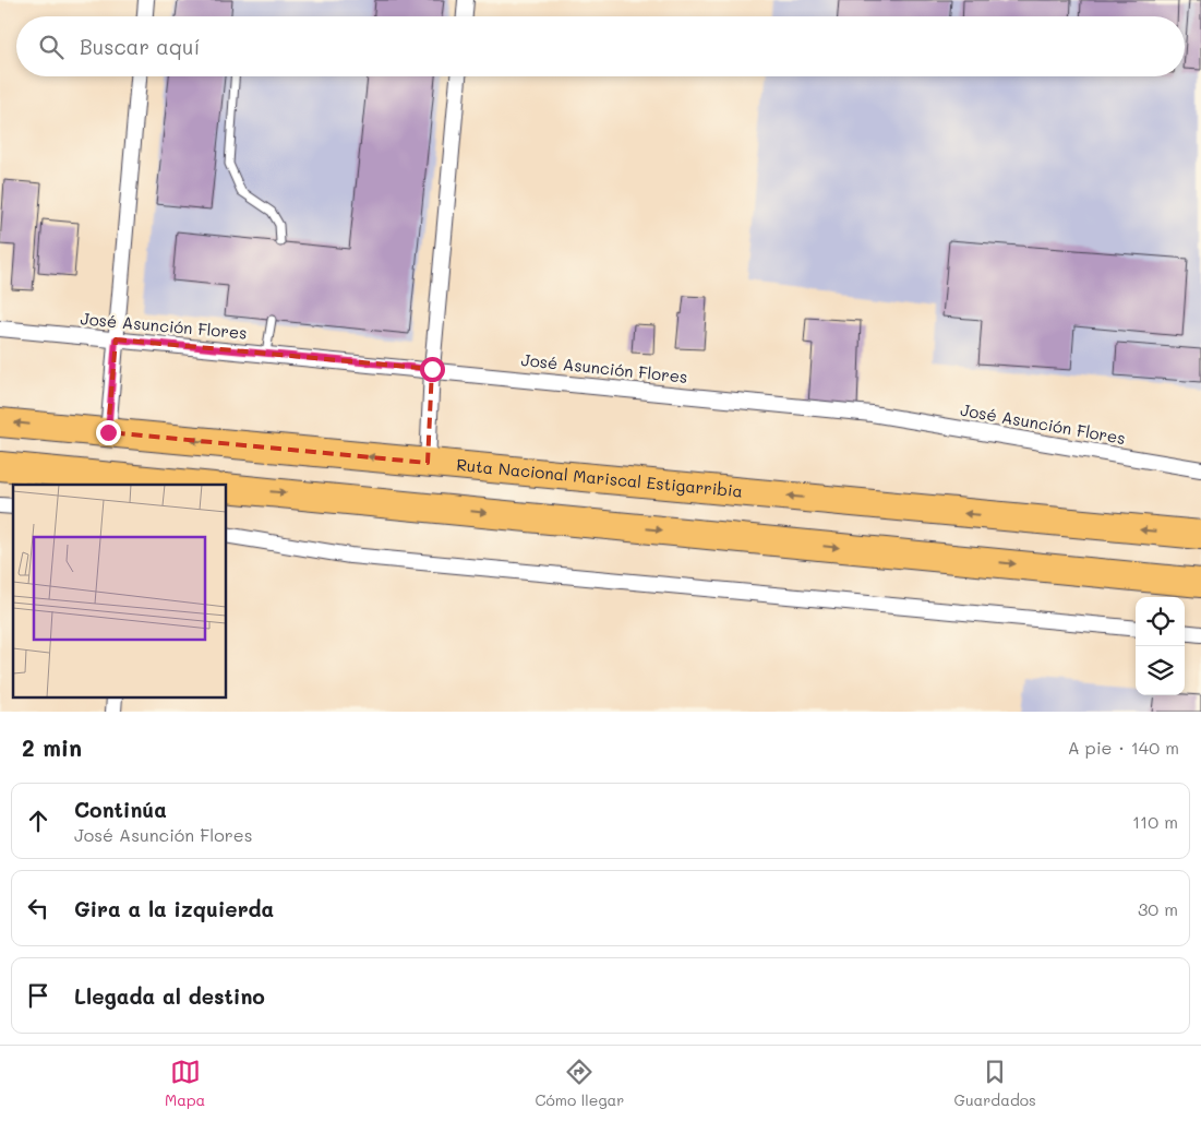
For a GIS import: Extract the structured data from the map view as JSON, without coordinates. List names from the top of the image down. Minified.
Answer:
{"streets":{"highway":["Ruta Nacional Mariscal Estigarribia"],"street":["José Asunción Flores"]},"page":{"search":"Buscar aquí","heading":["2 min","A pie · 140 m"],"list":[["Continúa","José Asunción Flores","110 m"],["Gira a la izquierda","30 m"],"Llegada al destino"],"nav":["Mapa","Cómo llegar","Guardados"]}}
